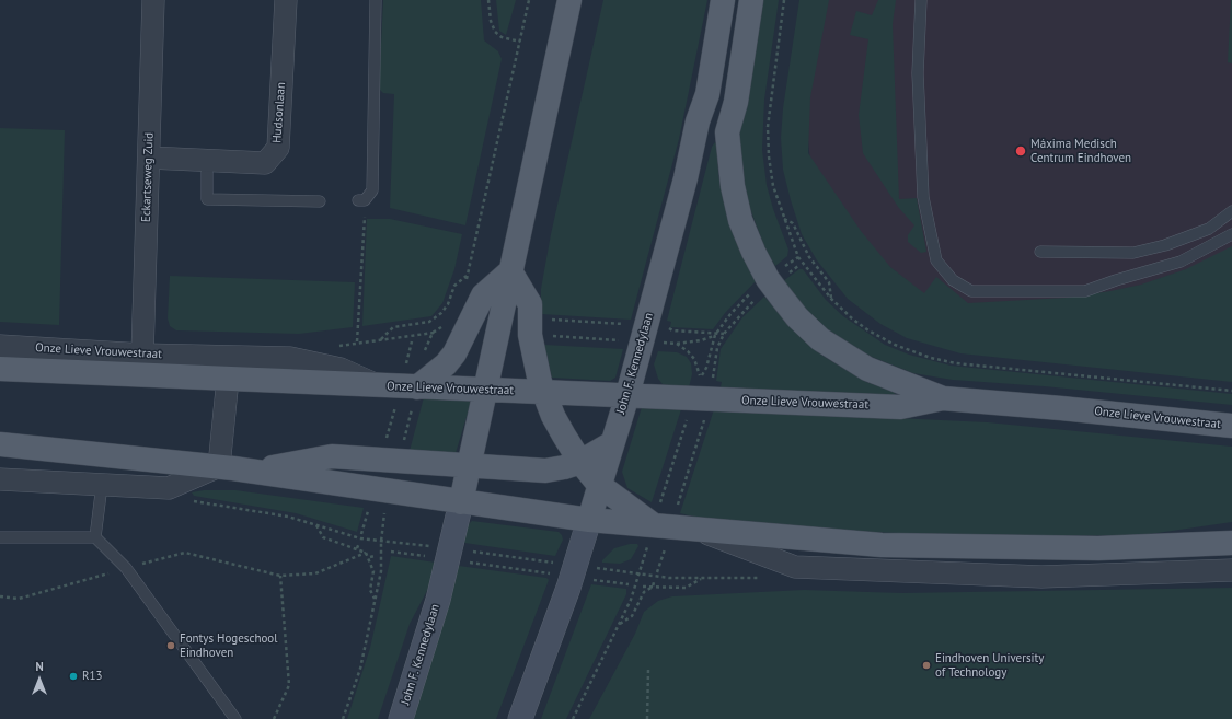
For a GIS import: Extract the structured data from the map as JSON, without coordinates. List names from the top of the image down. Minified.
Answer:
{"streets":{"main road":["Onze Lieve Vrouwestraat","John F. Kennedylaan"],"street":["Hudsonlaan","Eckartseweg Zuid"]},"crossings":[["Hudsonlaan","Eckartseweg Zuid"],["Eckartseweg Zuid","Onze Lieve Vrouwestraat"],["Onze Lieve Vrouwestraat","John F. Kennedylaan"]],"places":["Máxima Medisch Centrum Eindhoven","Fontys Hogeschool Eindhoven","Eindhoven University of Technology","R13"],"north":"top"}
